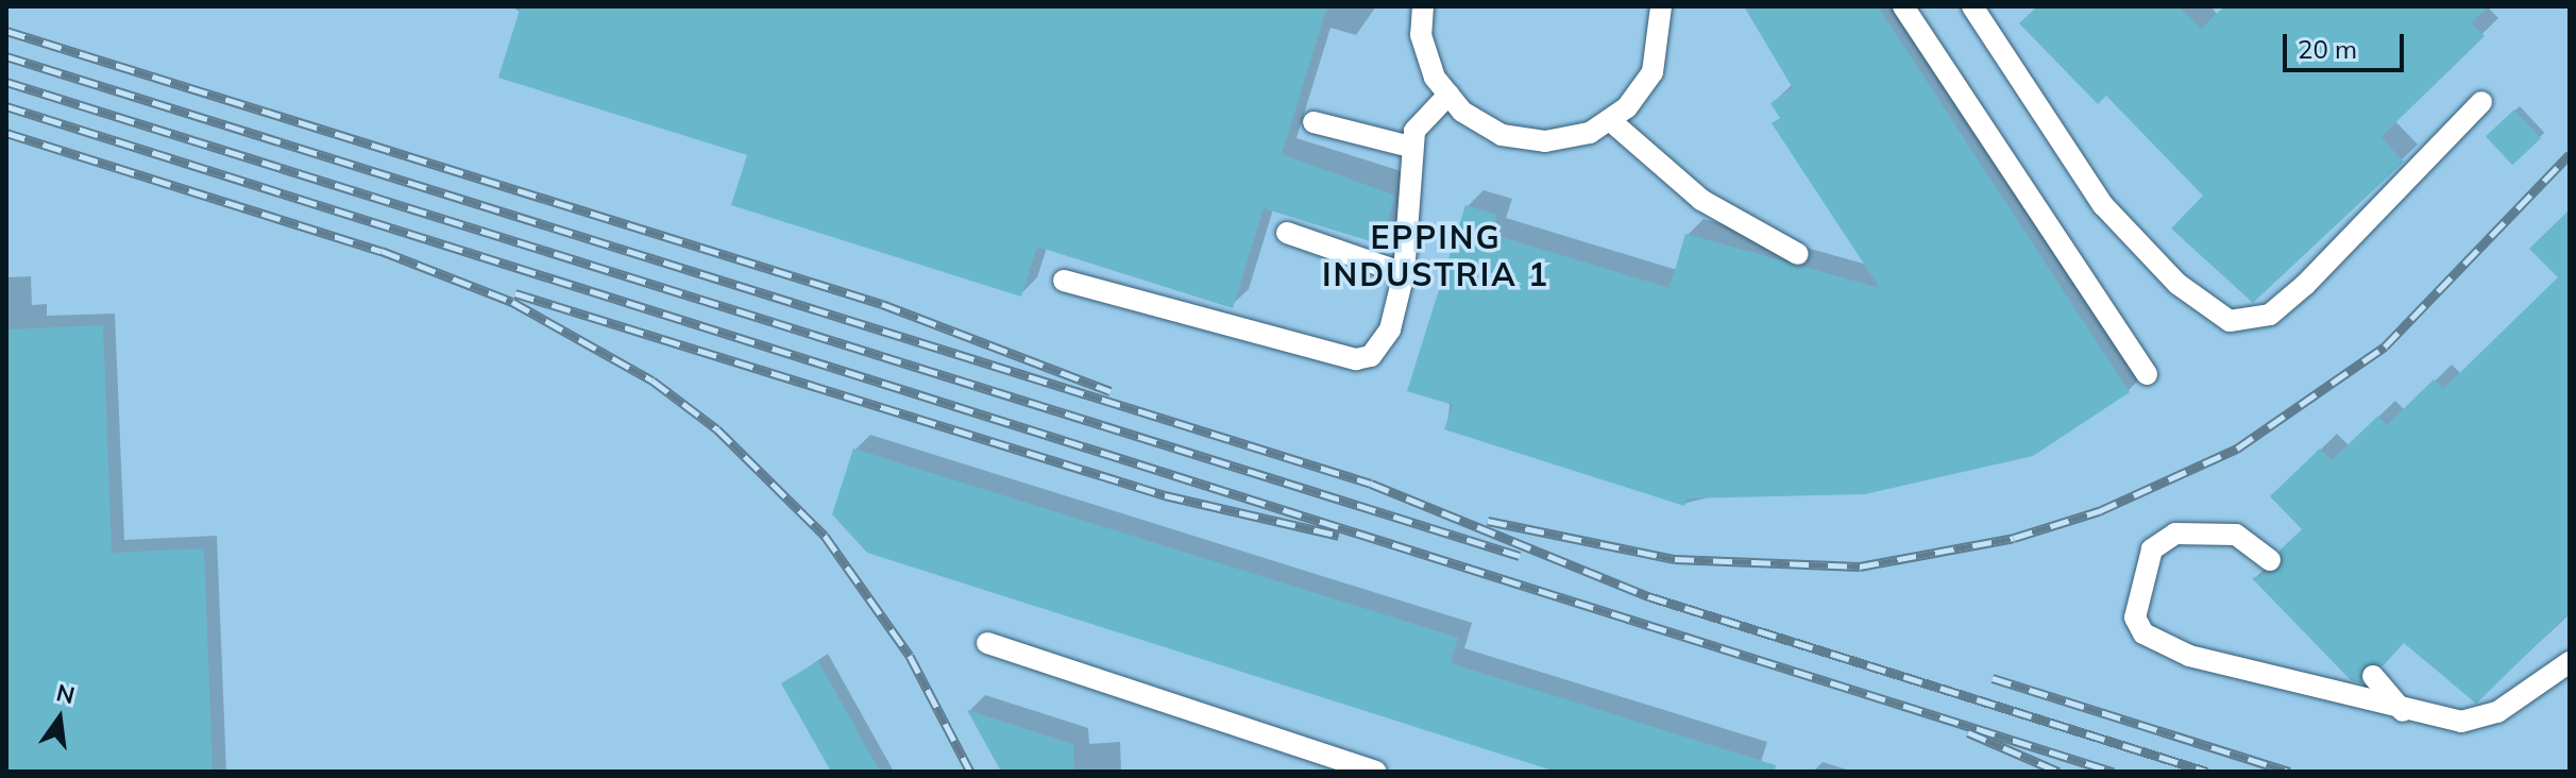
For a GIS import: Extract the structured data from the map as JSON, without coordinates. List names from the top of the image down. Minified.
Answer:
{"districts":["EPPING INDUSTRIA 1"],"scale_bar":"20 m","north":"top"}
